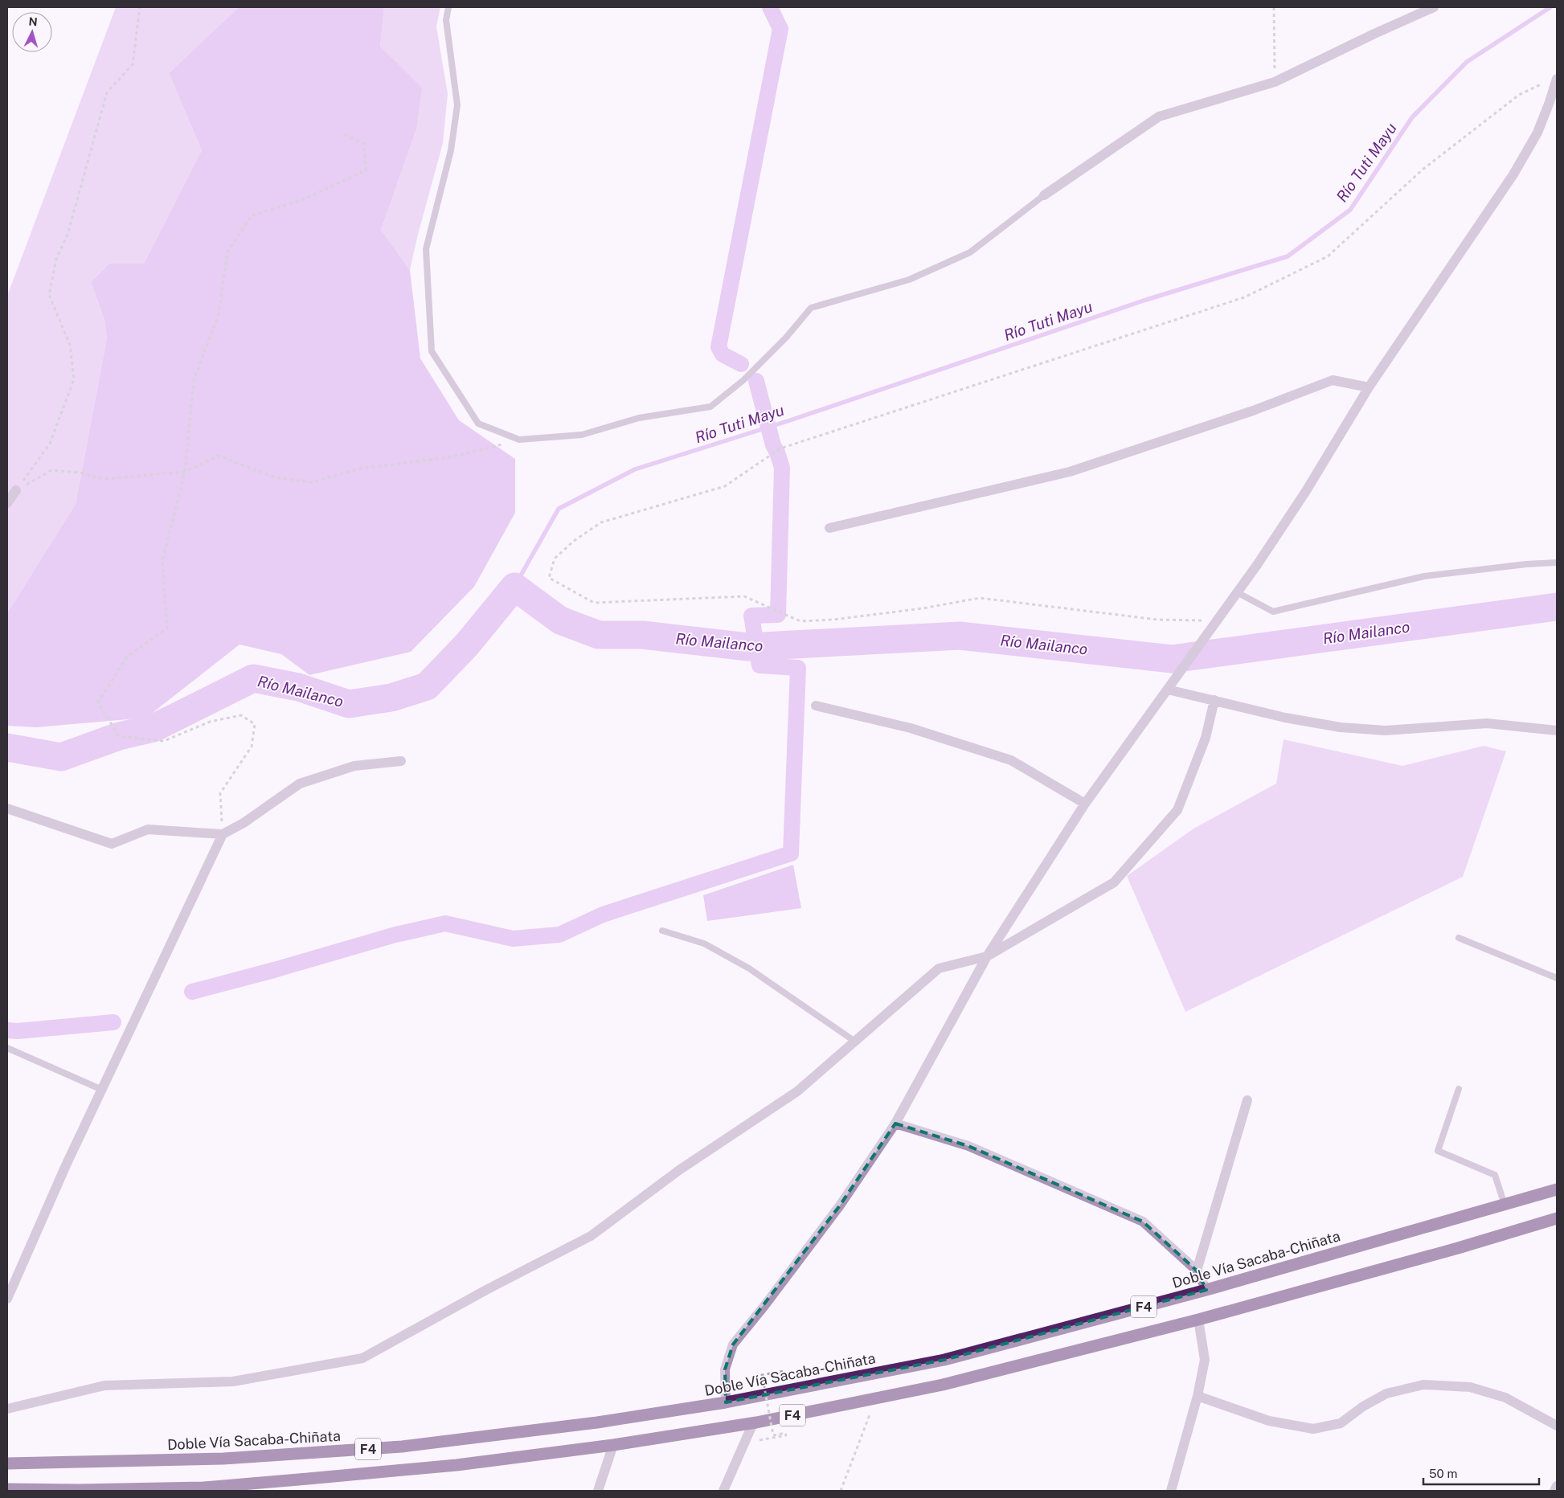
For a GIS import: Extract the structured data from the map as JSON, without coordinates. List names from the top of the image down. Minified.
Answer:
{"streets":{"highway":["Doble Vía Sacaba-Chiñata","F4"]},"water":["Río Tuti Mayu","Río Mailanco"],"scale_bar":"50 m","north":"top"}
